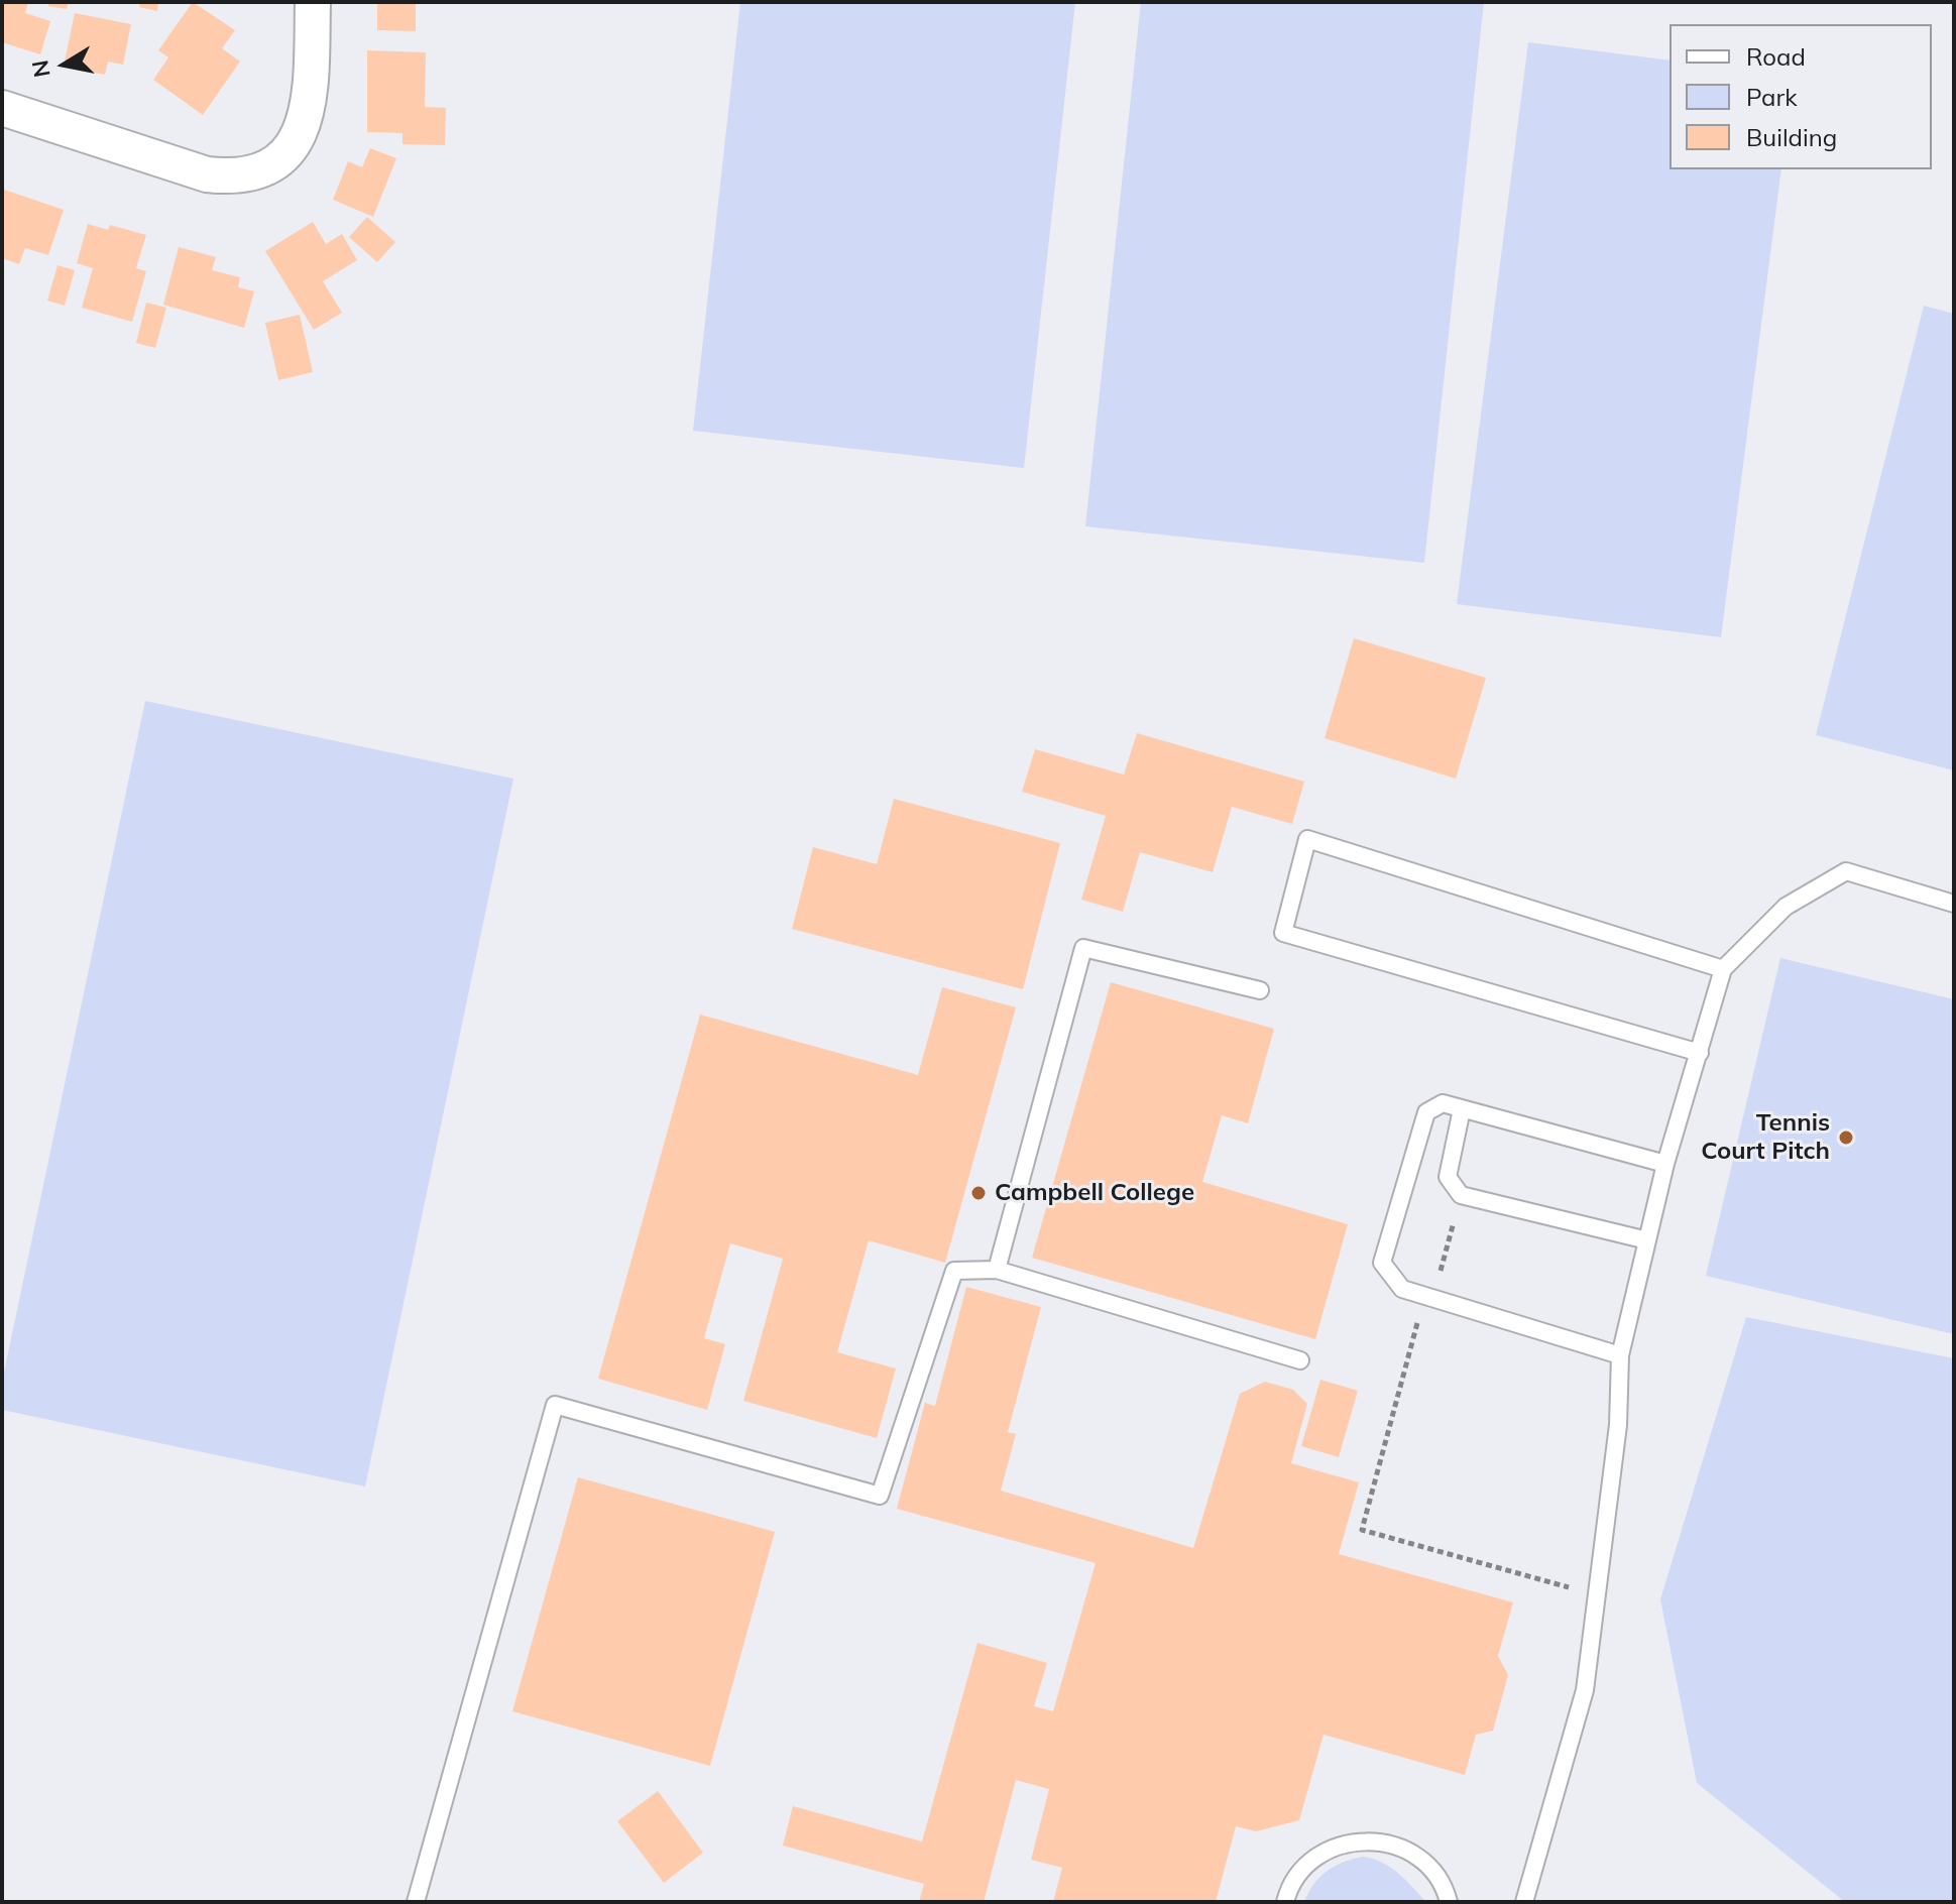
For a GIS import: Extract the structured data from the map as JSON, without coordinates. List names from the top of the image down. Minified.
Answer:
{"places":["Tennis Court Pitch","Campbell College"],"legend":["Road","Park","Building"],"north":"left"}
